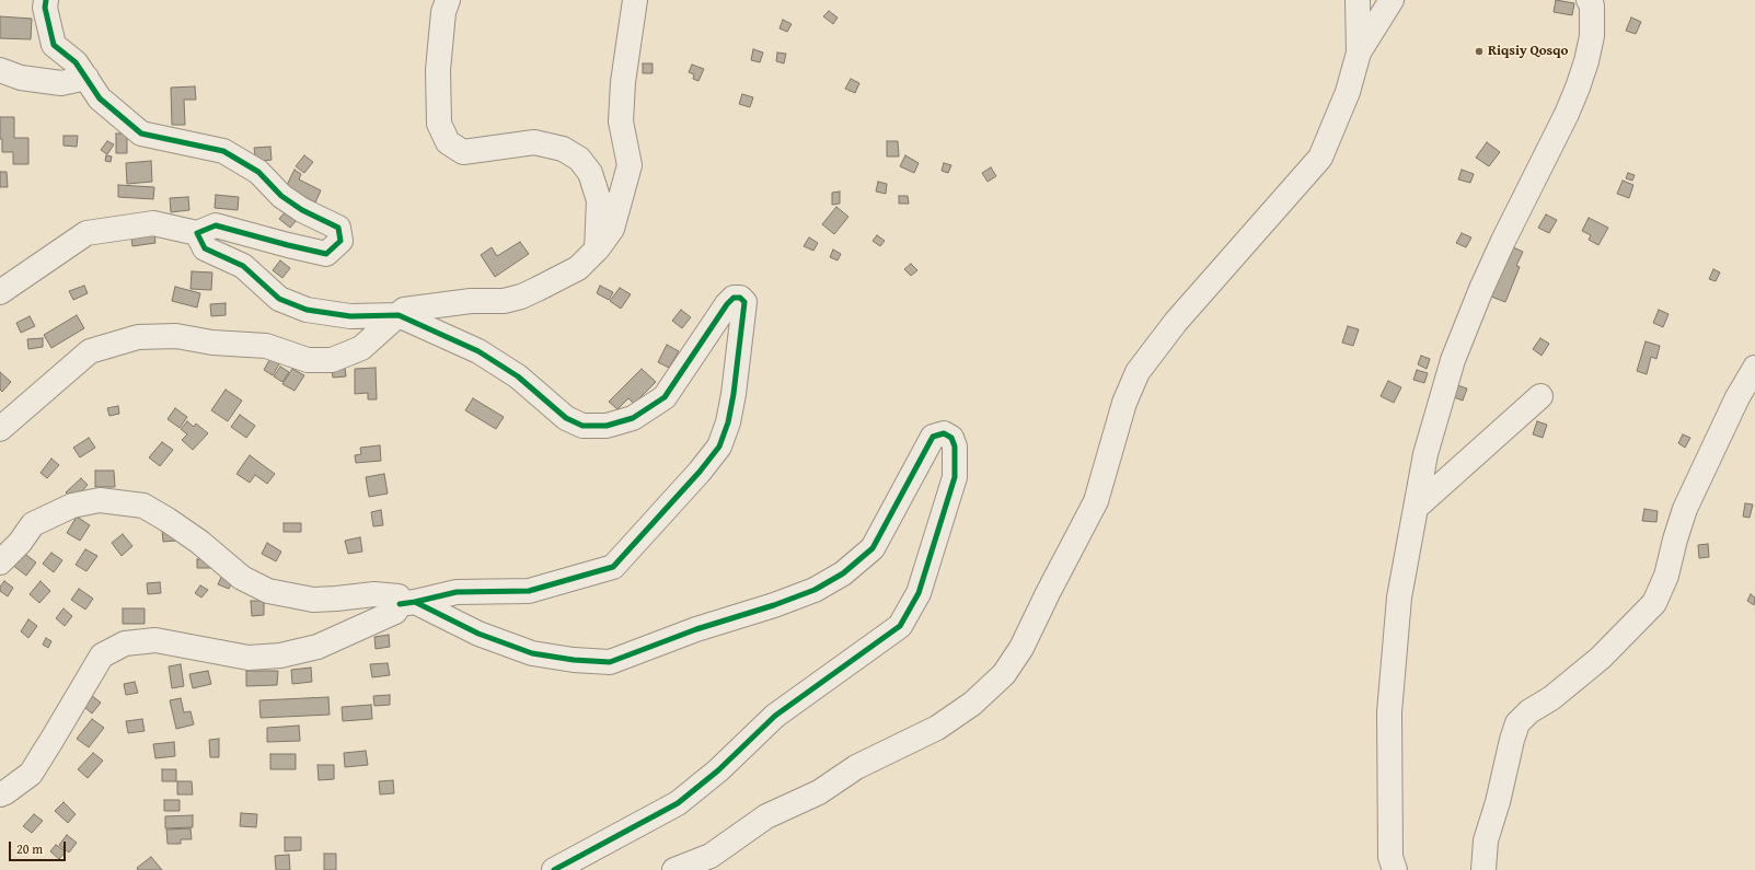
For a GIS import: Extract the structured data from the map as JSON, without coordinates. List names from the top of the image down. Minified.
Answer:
{"places":["Riqsiy Qosqo"],"scale_bar":"20 m"}
